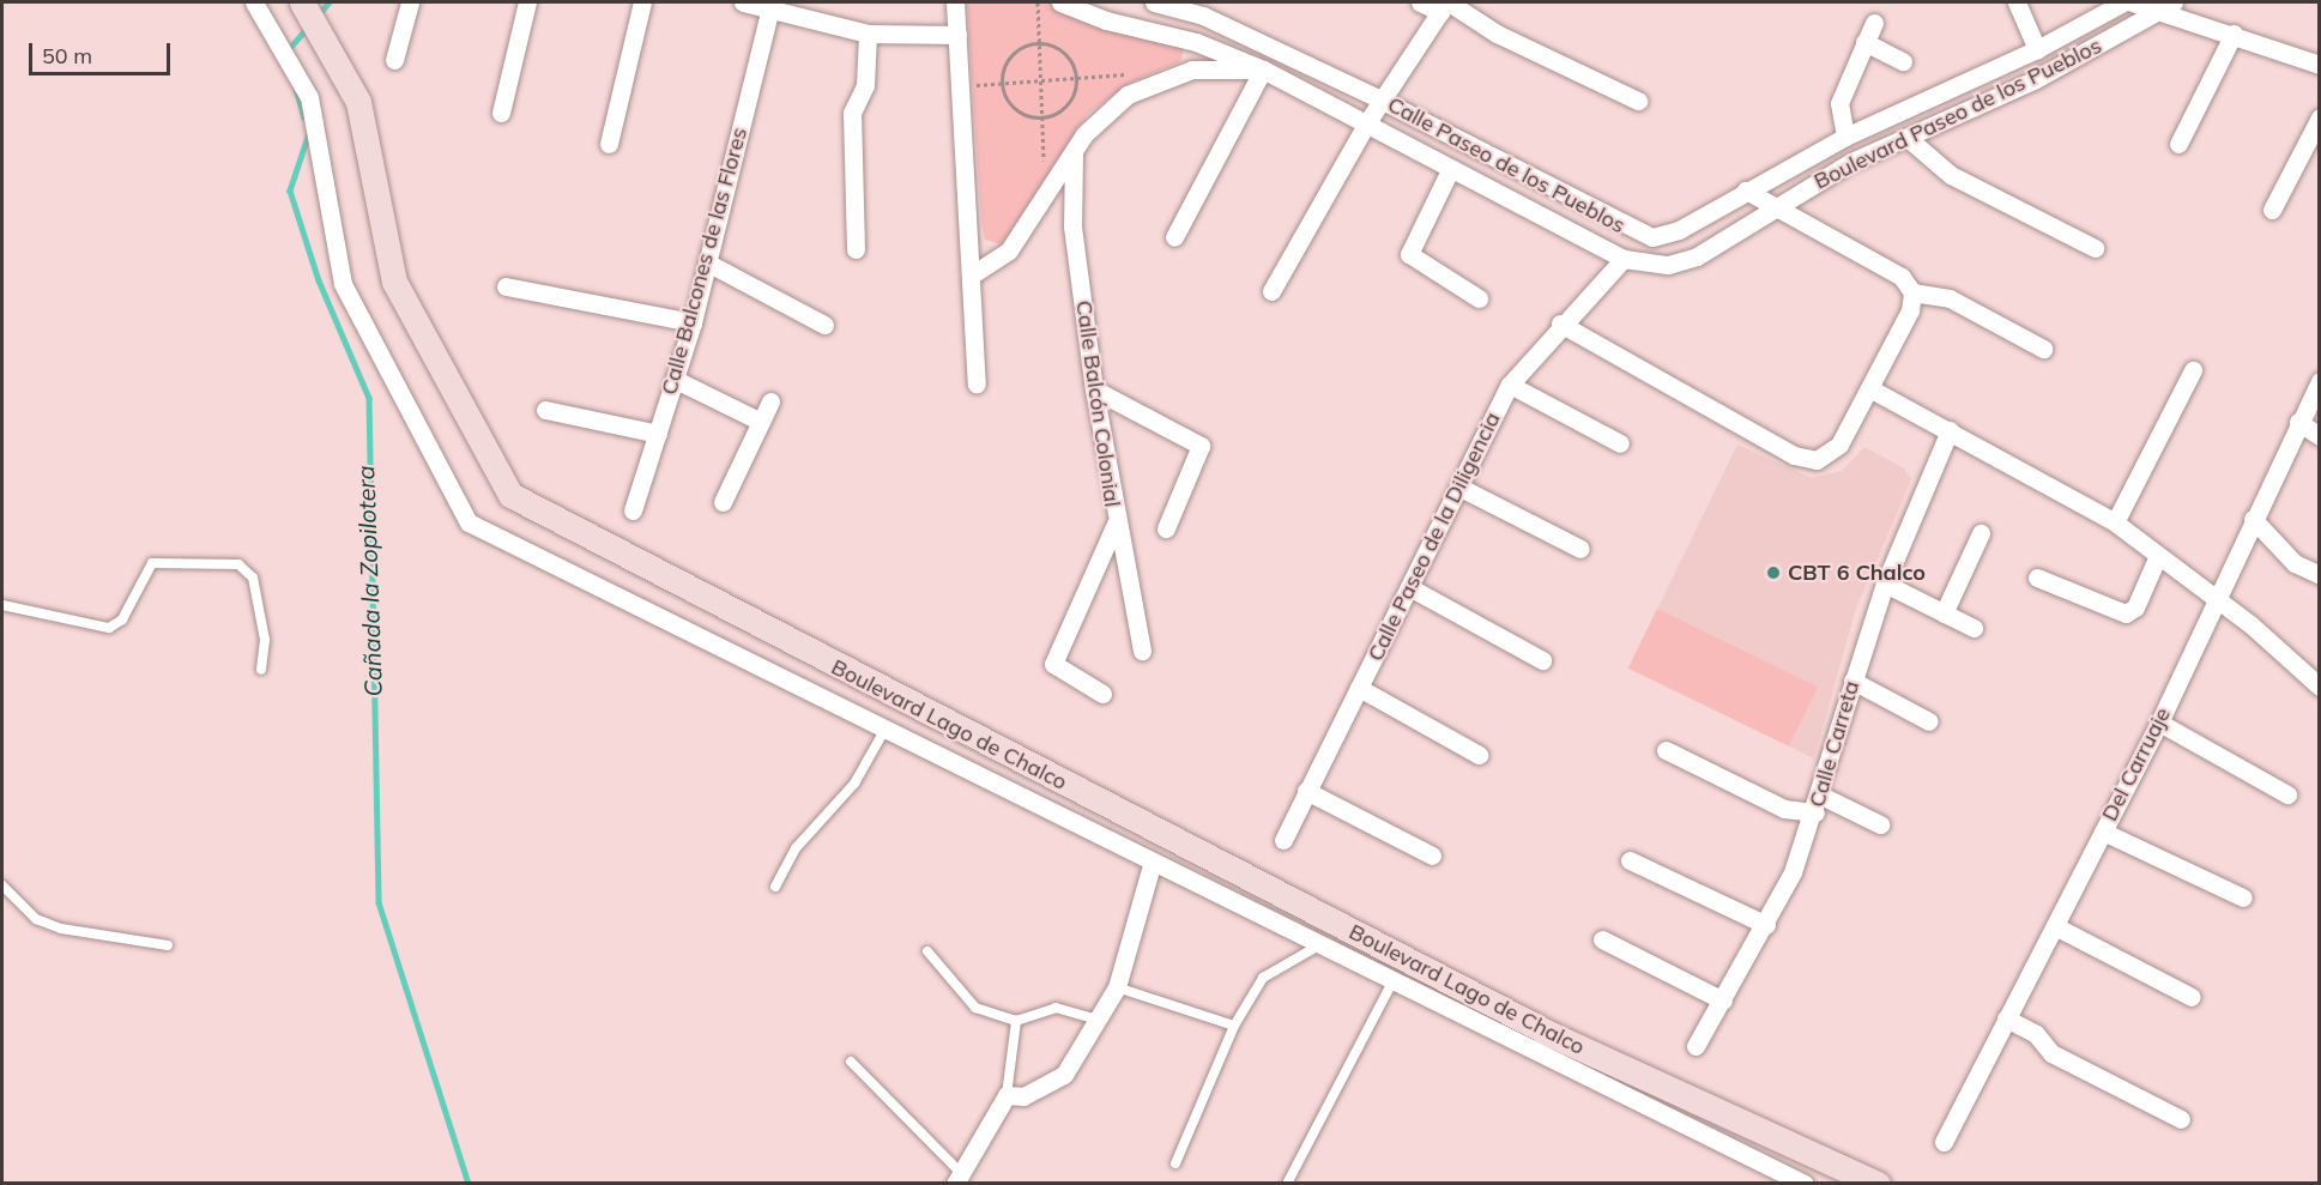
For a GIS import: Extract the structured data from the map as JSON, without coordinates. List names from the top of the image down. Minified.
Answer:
{"streets":{"main road":["Boulevard Lago de Chalco"],"street":["Boulevard Paseo de los Pueblos","Calle Paseo de los Pueblos","Calle Balcones de las Flores","Calle Balcón Colonial","Calle Paseo de la Diligencia","Calle Carreta","Del Carruaje"]},"crossings":[["Boulevard Paseo de los Pueblos","Calle Paseo de los Pueblos"],["Boulevard Paseo de los Pueblos","Calle Paseo de la Diligencia"],["Calle Paseo de los Pueblos","Calle Paseo de la Diligencia"]],"water":["Cañada la Zopilotera"],"places":["CBT 6 Chalco"],"scale_bar":"50 m"}
